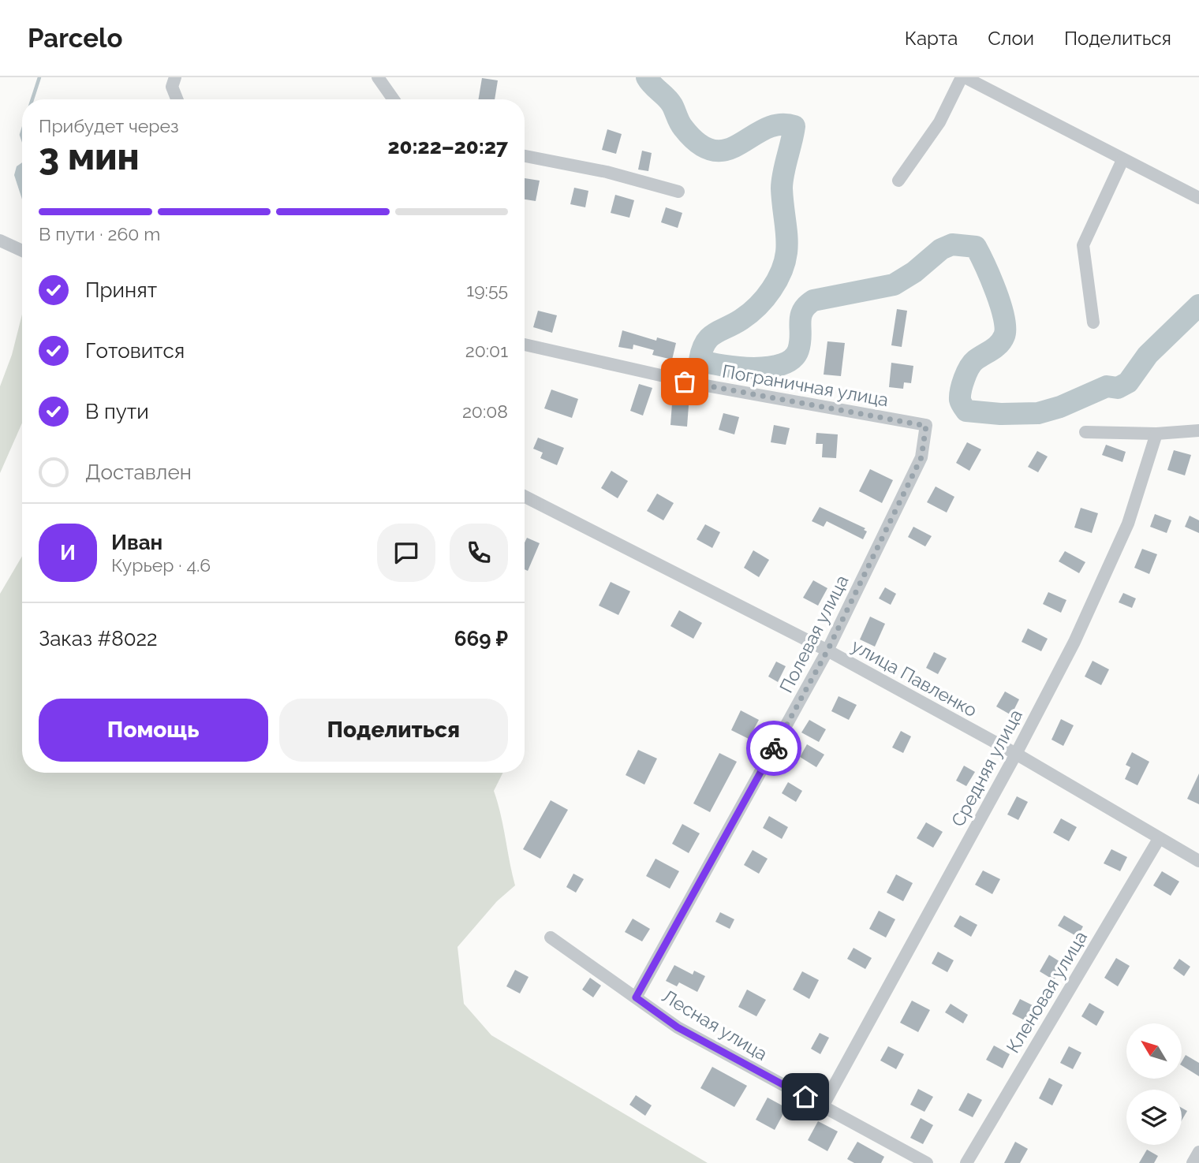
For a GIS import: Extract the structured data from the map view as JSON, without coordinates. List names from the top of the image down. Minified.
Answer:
{"streets":{"street":["Пограничная улица","Полевая улица","улица Павленко","Средняя улица","Кленовая улица","Лесная улица"]},"crossings":[["Пограничная улица","Полевая улица"],["Полевая улица","улица Павленко"],["Полевая улица","Лесная улица"],["улица Павленко","Средняя улица"],["улица Павленко","Кленовая улица"],["Средняя улица","Лесная улица"]],"north":"top left","page":{"header":"Parcelo","nav":["Карта","Слои","Поделиться"],"heading":["3 мин","Прибудет через","20:22–20:27"],"panel":["Иван","Курьер · 4.6","Заказ #8022","669 ₽"],"bar":"В пути · 260 m","list":[["Принят","19:55"],["Готовится","20:01"],["В пути","20:08"],"Доставлен"],"round":"И","buttons":["Помощь","Поделиться"]}}
